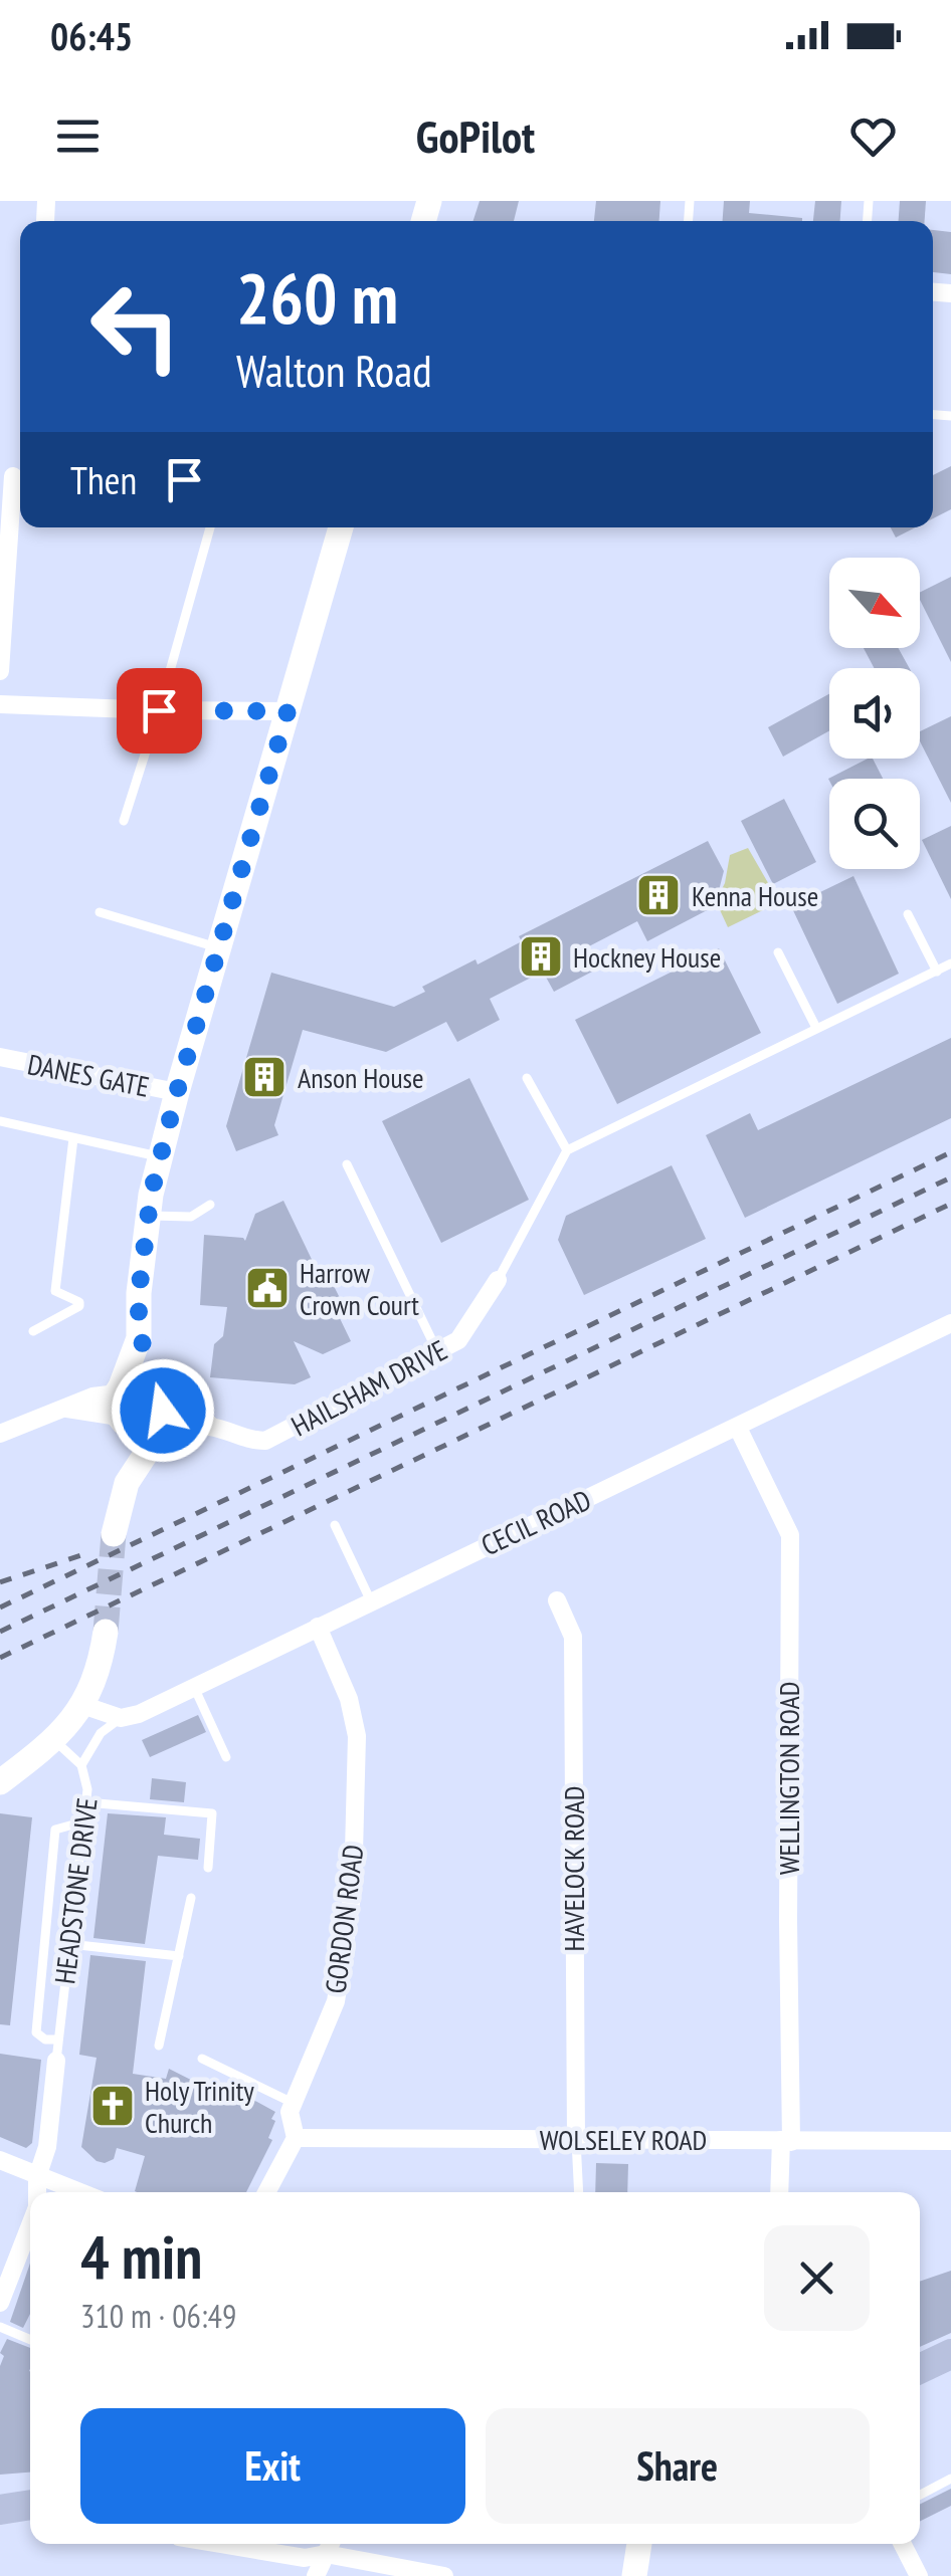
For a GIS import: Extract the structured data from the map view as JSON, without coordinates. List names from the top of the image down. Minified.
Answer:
{"streets":{"street":["DANES GATE","HAILSHAM DRIVE","CECIL ROAD","WELLINGTON ROAD","HAVELOCK ROAD","HEADSTONE DRIVE","GORDON ROAD","WOLSELEY ROAD"]},"crossings":[["CECIL ROAD","WELLINGTON ROAD"],["CECIL ROAD","HEADSTONE DRIVE"],["CECIL ROAD","GORDON ROAD"],["WELLINGTON ROAD","WOLSELEY ROAD"],["HAVELOCK ROAD","WOLSELEY ROAD"]],"places":{"building":["Kenna House","Hockney House","Anson House"],"public building":["Harrow Crown Court"],"church":["Holy Trinity Church"]},"north":"bottom right","page":{"status":"06:45","header":"GoPilot","turn":["260 m","Walton Road"],"then":"Then","heading":["4 min","310 m · 06:49"],"buttons":["Exit","Share"]}}
